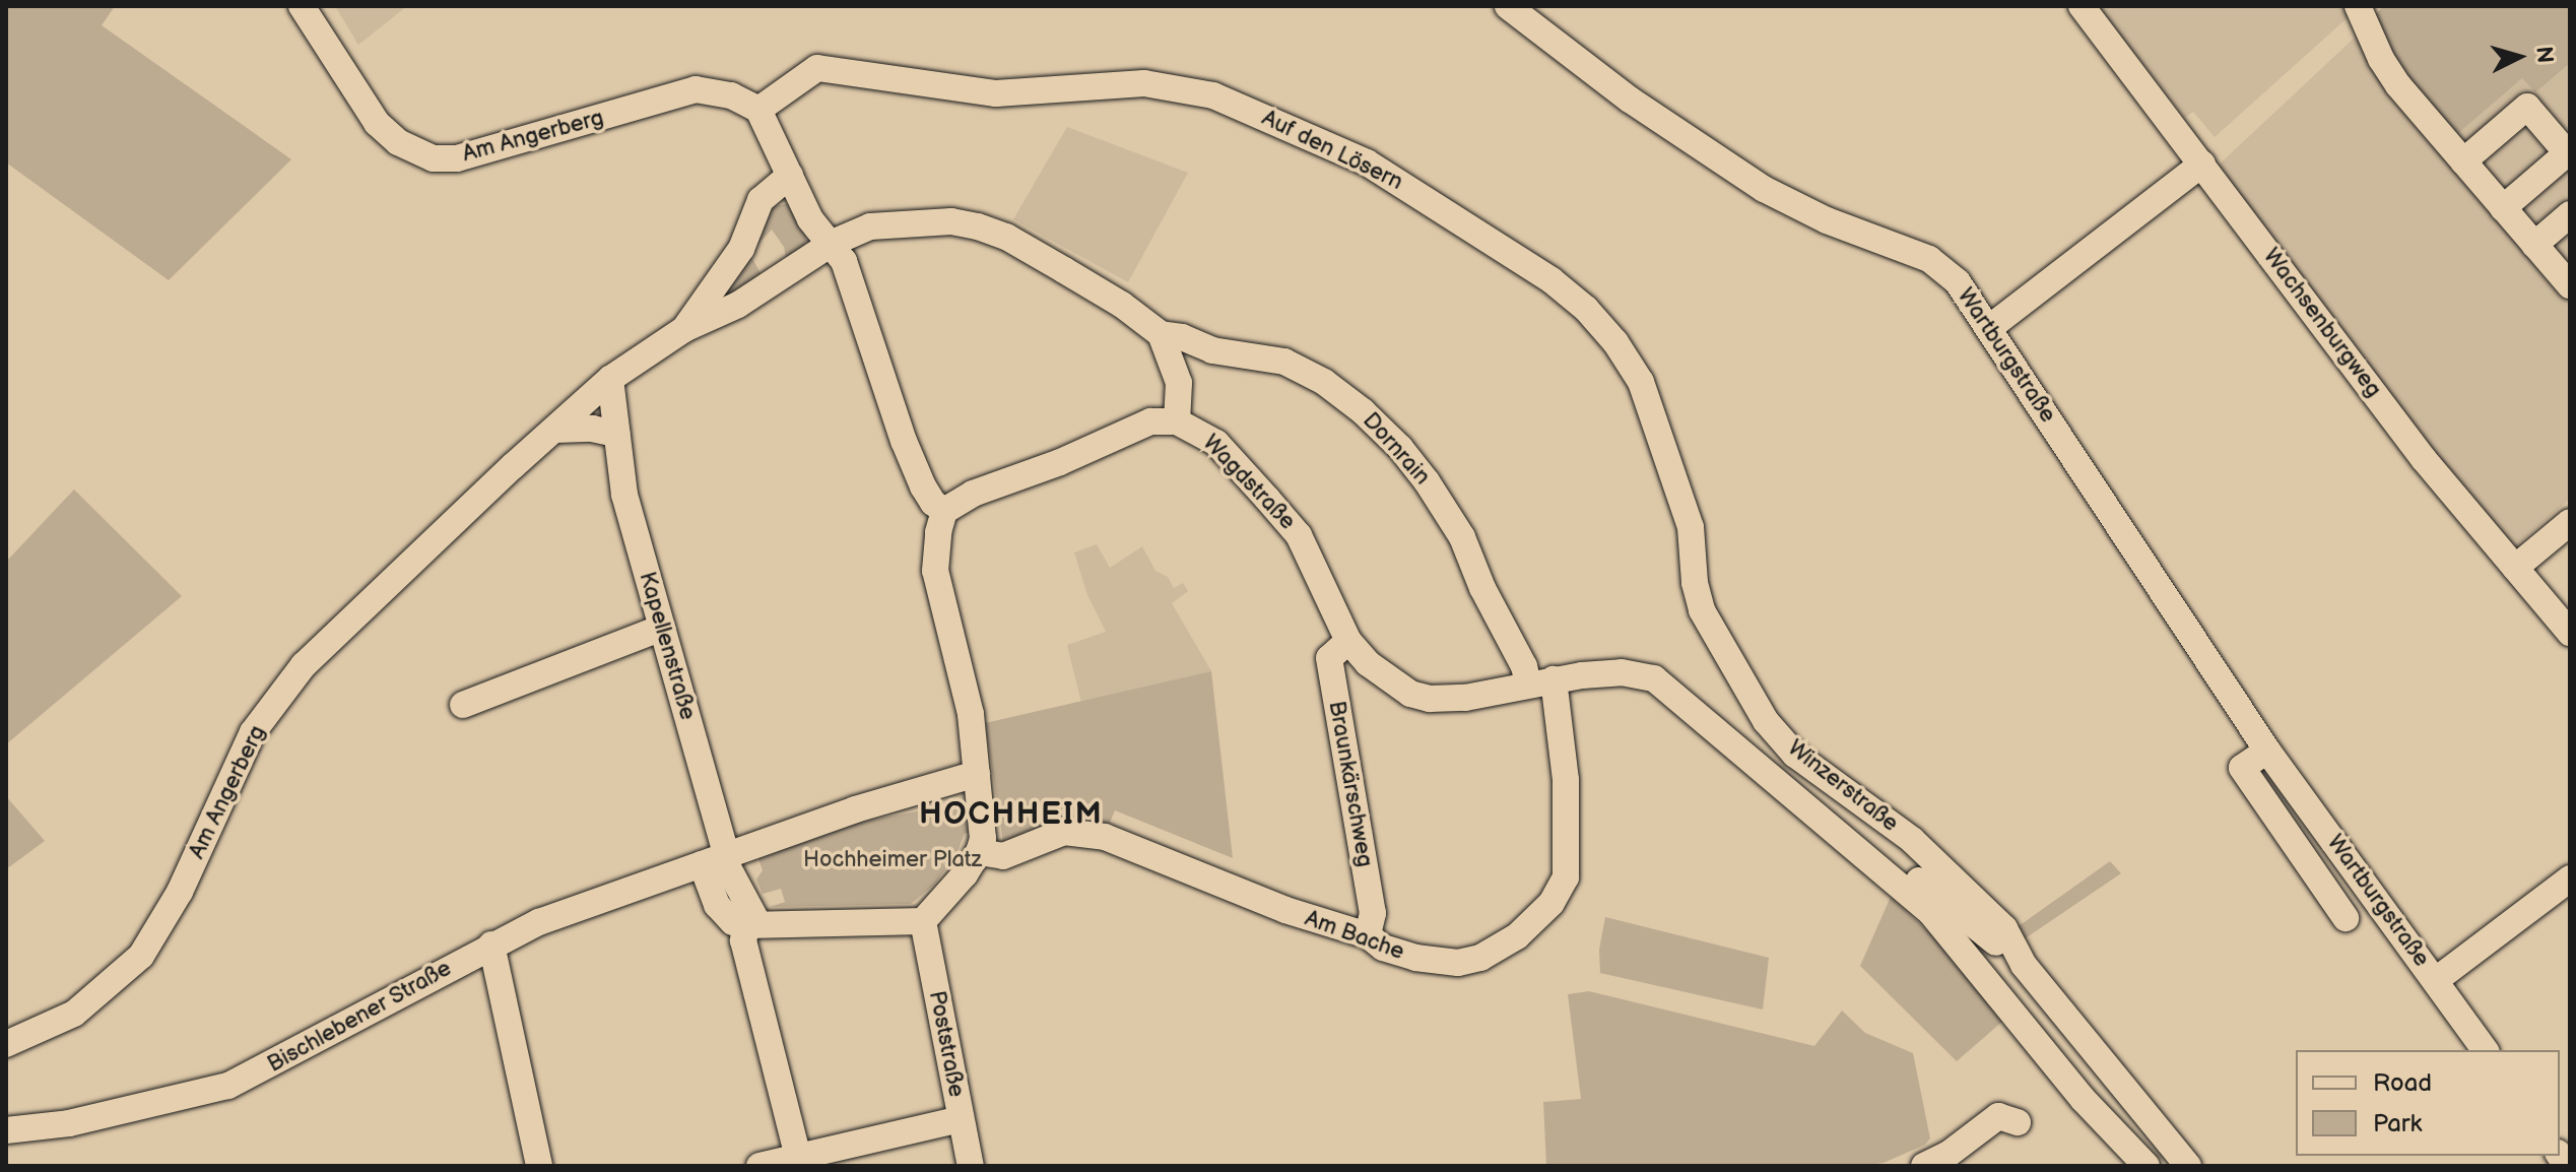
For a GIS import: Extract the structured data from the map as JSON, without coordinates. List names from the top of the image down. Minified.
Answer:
{"streets":{"street":["Am Angerberg","Auf den Lösern","Wachsenburgweg","Wartburgstraße","Dornrain","Wagdstraße","Kapellenstraße","Braunkärschweg","Winzerstraße","Am Bache","Bischlebener Straße","Poststraße"]},"crossings":[["Am Angerberg","Auf den Lösern"],["Am Angerberg","Dornrain"],["Am Angerberg","Kapellenstraße"],["Auf den Lösern","Winzerstraße"],["Dornrain","Wagdstraße"],["Dornrain","Am Bache"],["Wagdstraße","Braunkärschweg"],["Wagdstraße","Winzerstraße"],["Wagdstraße","Am Bache"],["Kapellenstraße","Bischlebener Straße"],["Braunkärschweg","Am Bache"]],"districts":["HOCHHEIM"],"parks":["Hochheimer Platz"],"legend":["Road","Park"],"north":"right"}
